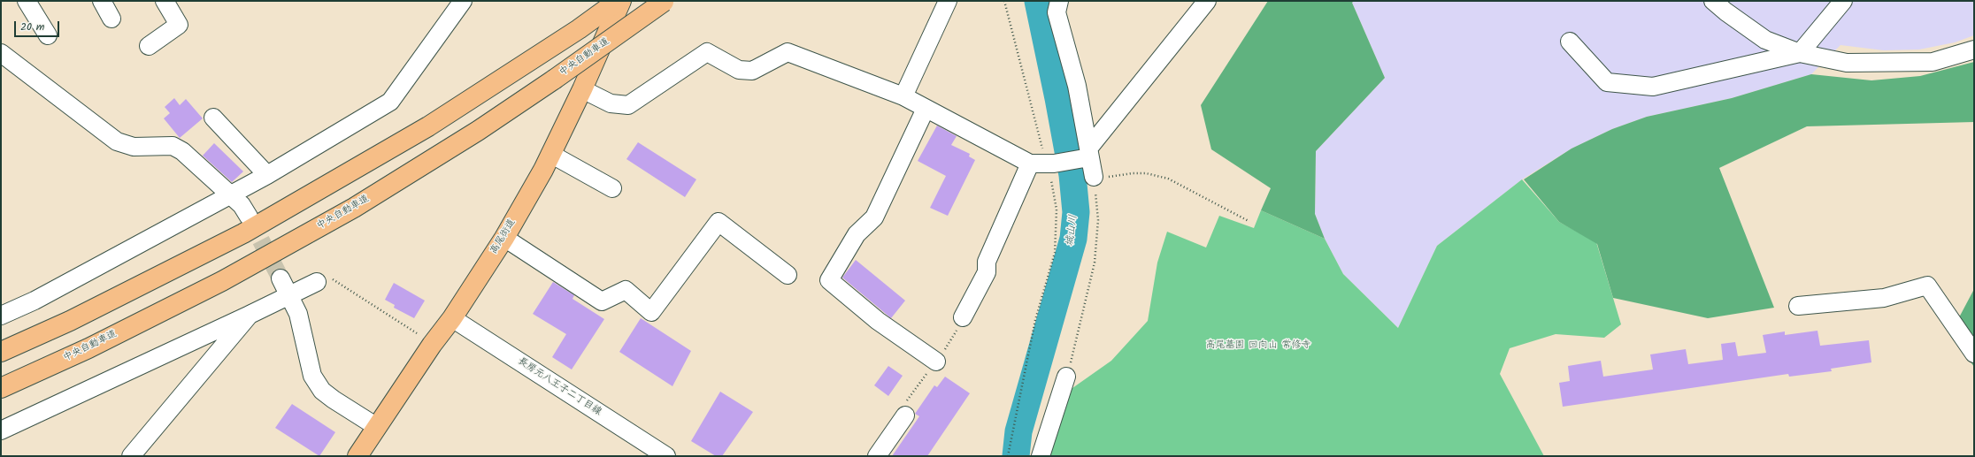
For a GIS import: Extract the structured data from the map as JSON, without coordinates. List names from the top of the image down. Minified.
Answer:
{"streets":{"main road":["中央自動車道","高尾街道"],"street":["長房元八王子二丁目線"]},"crossings":[["高尾街道","長房元八王子二丁目線"]],"water":["城山川"],"parks":["高尾墓園 回向山 常修寺"],"scale_bar":"20 m"}
